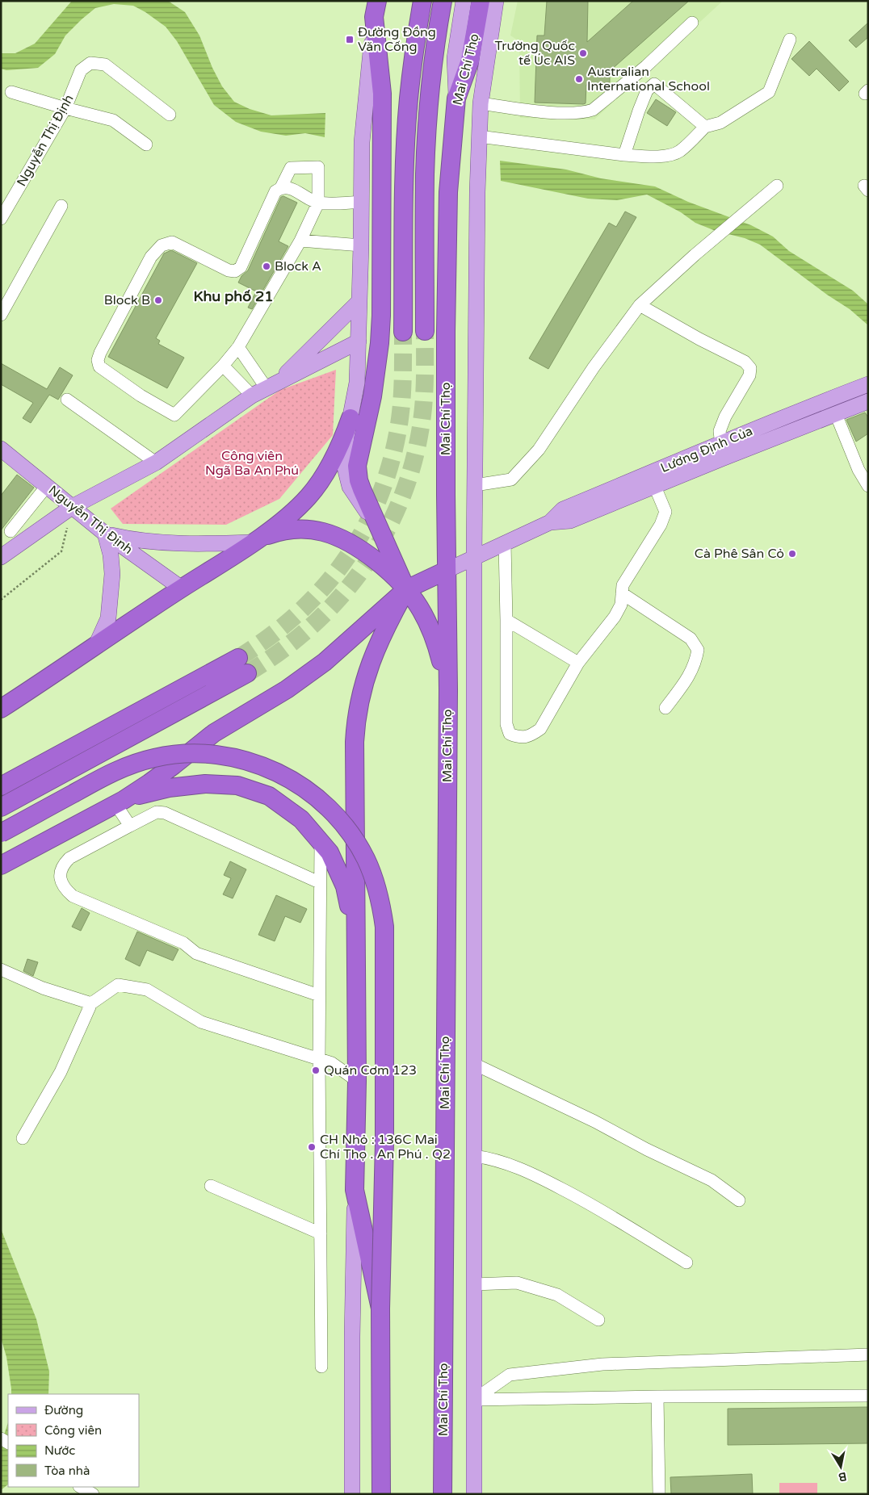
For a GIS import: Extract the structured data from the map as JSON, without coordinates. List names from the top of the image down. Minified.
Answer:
{"streets":{"highway":["Mai Chí Thọ"],"main road":["Nguyễn Thị Định","Lương Định Của"]},"crossings":[["Mai Chí Thọ","Lương Định Của"]],"districts":["Khu phố 21"],"parks":["Công viên Ngã Ba An Phú"],"places":{"transit":["Đường Đồng Văn Cống"],"other":["Trường Quốc tế Úc AIS","Australian International School","Block A","Block B","Cà Phê Sân Cỏ","Quán Cơm 123","CH Nhỏ : 136C Mai Chí Thọ . An Phú . Q2"]},"legend":["Đường","Công viên","Nước","Tòa nhà"],"north":"bottom"}
